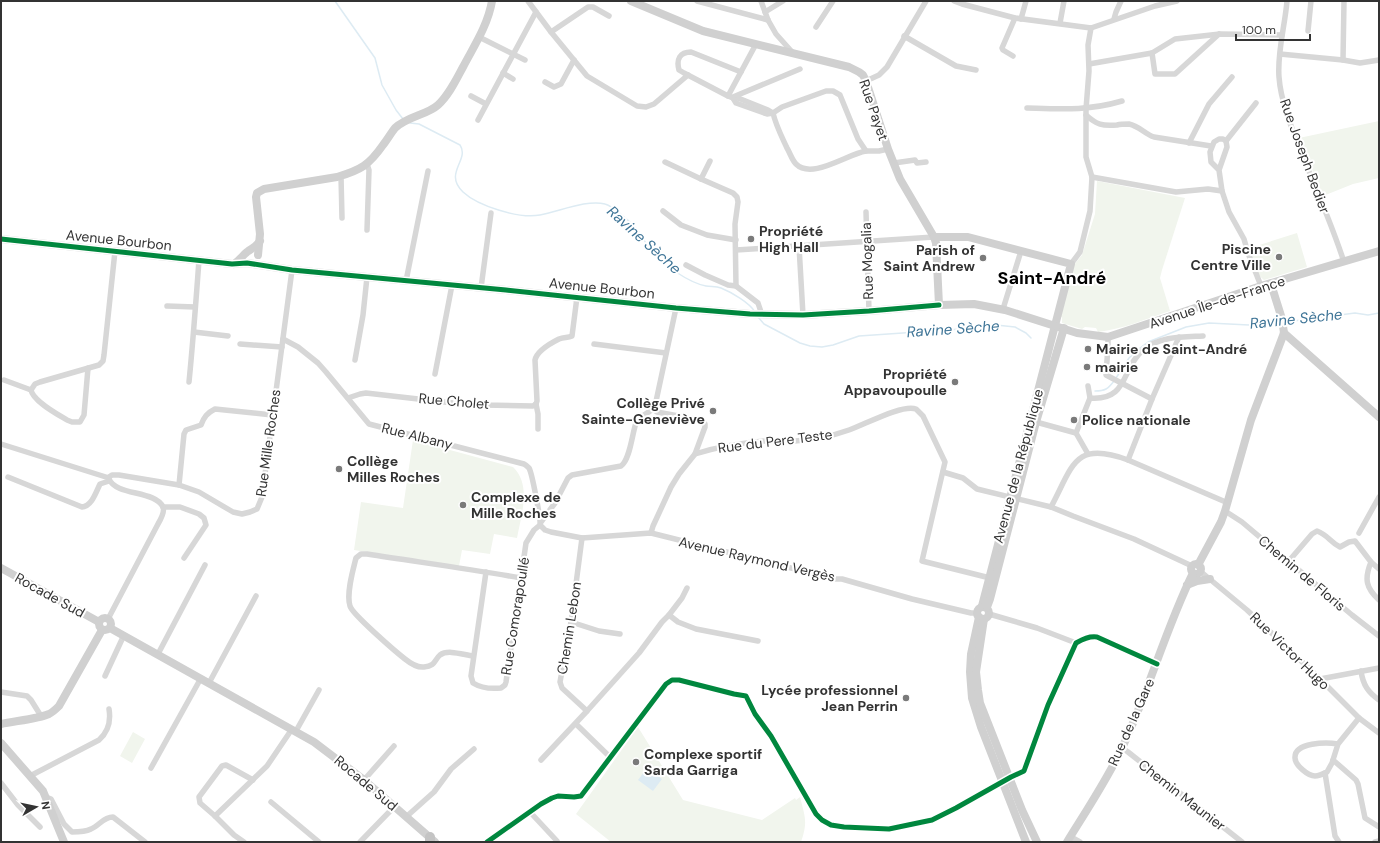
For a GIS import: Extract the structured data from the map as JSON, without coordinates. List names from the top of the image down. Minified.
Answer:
{"streets":{"street":["Rue Payet","Rue Joseph Bedier","Avenue Bourbon","Rue Mogalia","Avenue Île-de-France","Rue Cholet","Rue Albany","Rue du Pere Teste","Rue Mille Roches","Avenue de la République","Avenue Raymond Vergès","Chemin de Floris","Rocade Sud","Rue Comorapoullé","Chemin Lebon","Rue Victor Hugo","Rue de la Gare","Chemin Maunier"]},"crossings":[["Rue Payet","Avenue Bourbon"],["Rue Joseph Bedier","Avenue Île-de-France"],["Avenue Bourbon","Rue Mogalia"],["Avenue Bourbon","Avenue Île-de-France"],["Avenue Bourbon","Rue Mille Roches"],["Avenue Bourbon","Avenue de la République"],["Avenue Île-de-France","Avenue de la République"],["Rue Cholet","Rue Albany"],["Rue Albany","Rue Mille Roches"],["Rue Albany","Avenue Raymond Vergès"],["Rue Albany","Rue Comorapoullé"],["Rue du Pere Teste","Avenue de la République"],["Rue du Pere Teste","Rue Victor Hugo"],["Avenue de la République","Avenue Raymond Vergès"],["Avenue de la République","Rue Victor Hugo"],["Avenue Raymond Vergès","Rue Comorapoullé"],["Avenue Raymond Vergès","Chemin Lebon"],["Chemin de Floris","Rue de la Gare"],["Rue Victor Hugo","Rue de la Gare"],["Rue de la Gare","Chemin Maunier"]],"districts":["Saint-André"],"water":["Ravine Sèche"],"places":["Propriété High Hall","Piscine Centre Ville","Parish of Saint Andrew","Mairie de Saint-André","mairie","Propriété Appavoupoulle","Collège Privé Sainte-Geneviève","Police nationale","Collège Milles Roches","Complexe de Mille Roches","Lycée professionnel Jean Perrin","Complexe sportif Sarda Garriga"],"scale_bar":"100 m","north":"right"}
